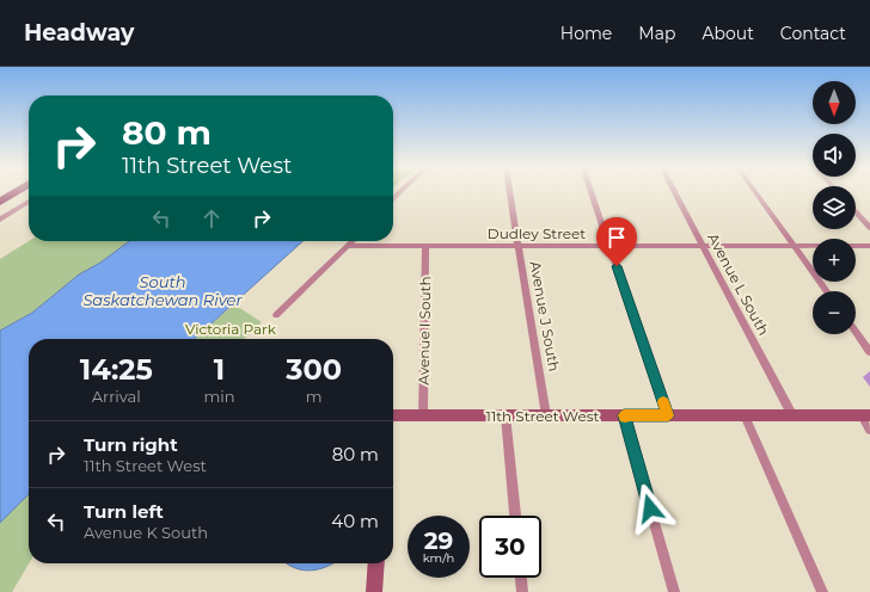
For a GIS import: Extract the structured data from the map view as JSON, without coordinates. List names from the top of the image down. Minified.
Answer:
{"streets":{"street":["Dudley Street","Avenue L South","Avenue J South","Avenue I South","11th Street West"]},"crossings":[["Dudley Street","Avenue L South"],["Dudley Street","Avenue J South"],["Dudley Street","Avenue I South"],["Avenue L South","11th Street West"],["Avenue J South","11th Street West"],["Avenue I South","11th Street West"]],"water":["South Saskatchewan River"],"parks":["Victoria Park"],"north":"bottom","page":{"header":"Headway","nav":["Home","Map","About","Contact"],"map_buttons":["+","−"],"turn":["80 m","11th Street West"],"eta":["14:25","Arrival","1","min","300","m"],"list":[{"name":"Turn right","note":"11th Street West","value":"80 m"},{"name":"Turn left","note":"Avenue K South","value":"40 m"}],"speed":"29 km/h","limit":"30"}}
